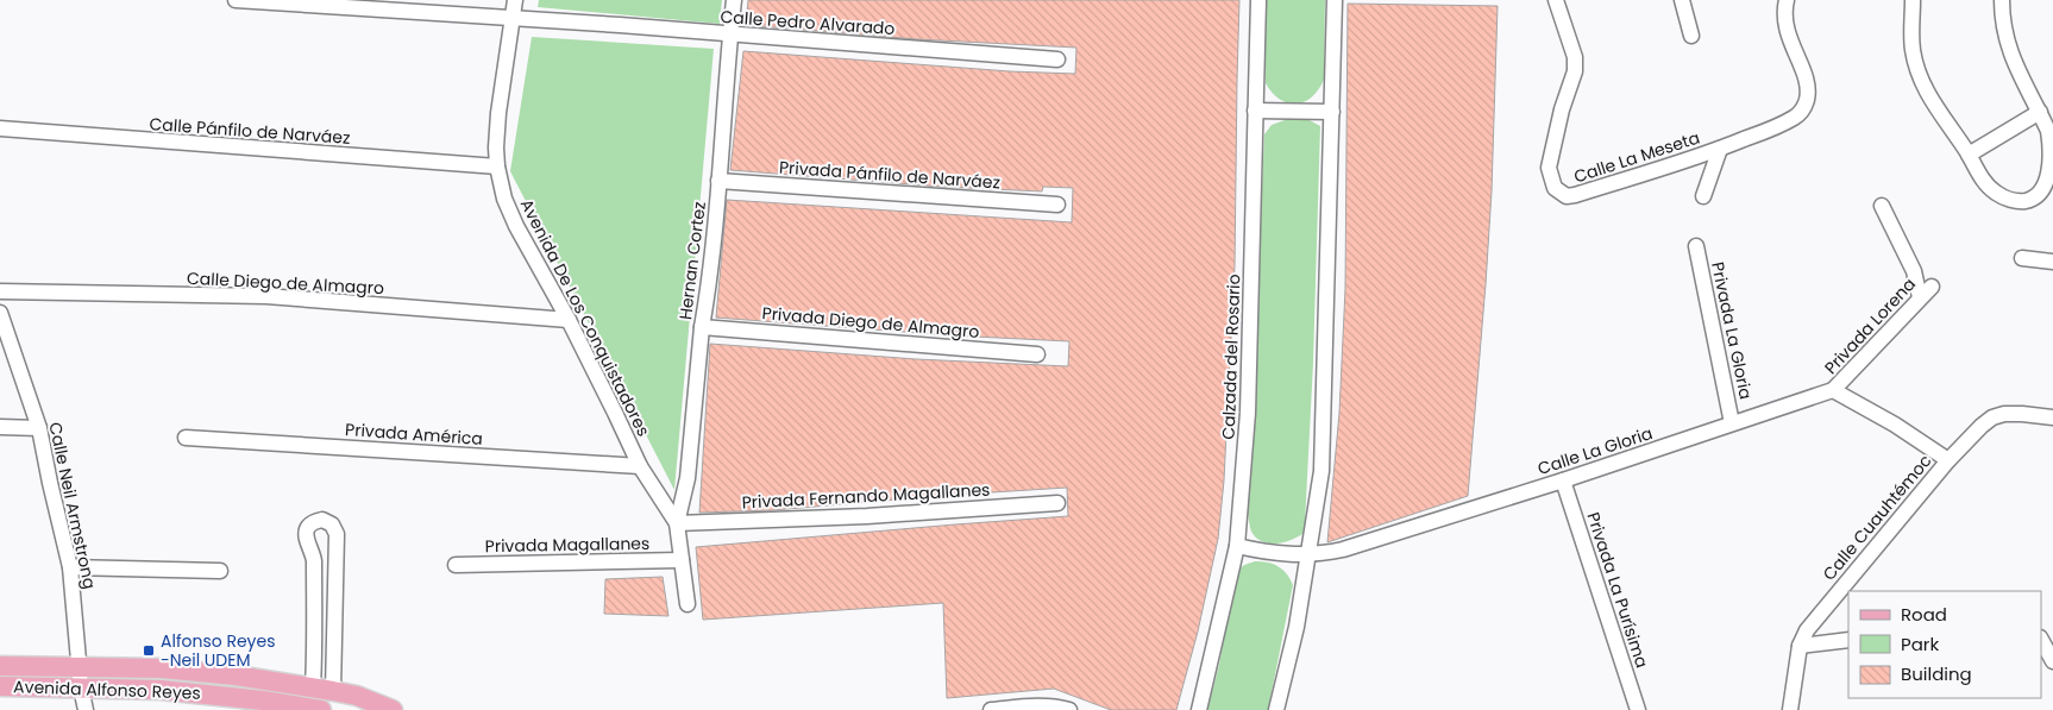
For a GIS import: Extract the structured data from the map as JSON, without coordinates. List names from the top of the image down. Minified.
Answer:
{"streets":{"main road":["Avenida Alfonso Reyes"],"street":["Calle Pedro Alvarado","Calle Pánfilo de Narváez","Calle La Meseta","Privada Pánfilo de Narváez","Hernan Cortez","Calle Diego de Almagro","Avenida De Los Conquistadores","Privada Diego de Almagro","Privada Lorena","Privada La Gloria","Calzada del Rosario","Privada América","Calle La Gloria","Privada Fernando Magallanes","Calle Neil Armstrong","Calle Cuauhtémoc","Privada Magallanes","Privada La Purísima"]},"crossings":[["Calle Pedro Alvarado","Hernan Cortez"],["Calle Pedro Alvarado","Avenida De Los Conquistadores"],["Calle Pánfilo de Narváez","Avenida De Los Conquistadores"],["Privada Pánfilo de Narváez","Hernan Cortez"],["Hernan Cortez","Avenida De Los Conquistadores"],["Hernan Cortez","Privada Diego de Almagro"],["Hernan Cortez","Privada Fernando Magallanes"],["Calle Diego de Almagro","Avenida De Los Conquistadores"],["Avenida De Los Conquistadores","Privada América"],["Avenida De Los Conquistadores","Privada Fernando Magallanes"],["Avenida De Los Conquistadores","Privada Magallanes"],["Privada Lorena","Calle La Gloria"],["Privada La Gloria","Calle La Gloria"],["Calzada del Rosario","Calle La Gloria"],["Calle La Gloria","Privada La Purísima"],["Calle Neil Armstrong","Avenida Alfonso Reyes"]],"places":{"transit":["Alfonso Reyes -Neil UDEM"]},"legend":["Road","Park","Building"]}
